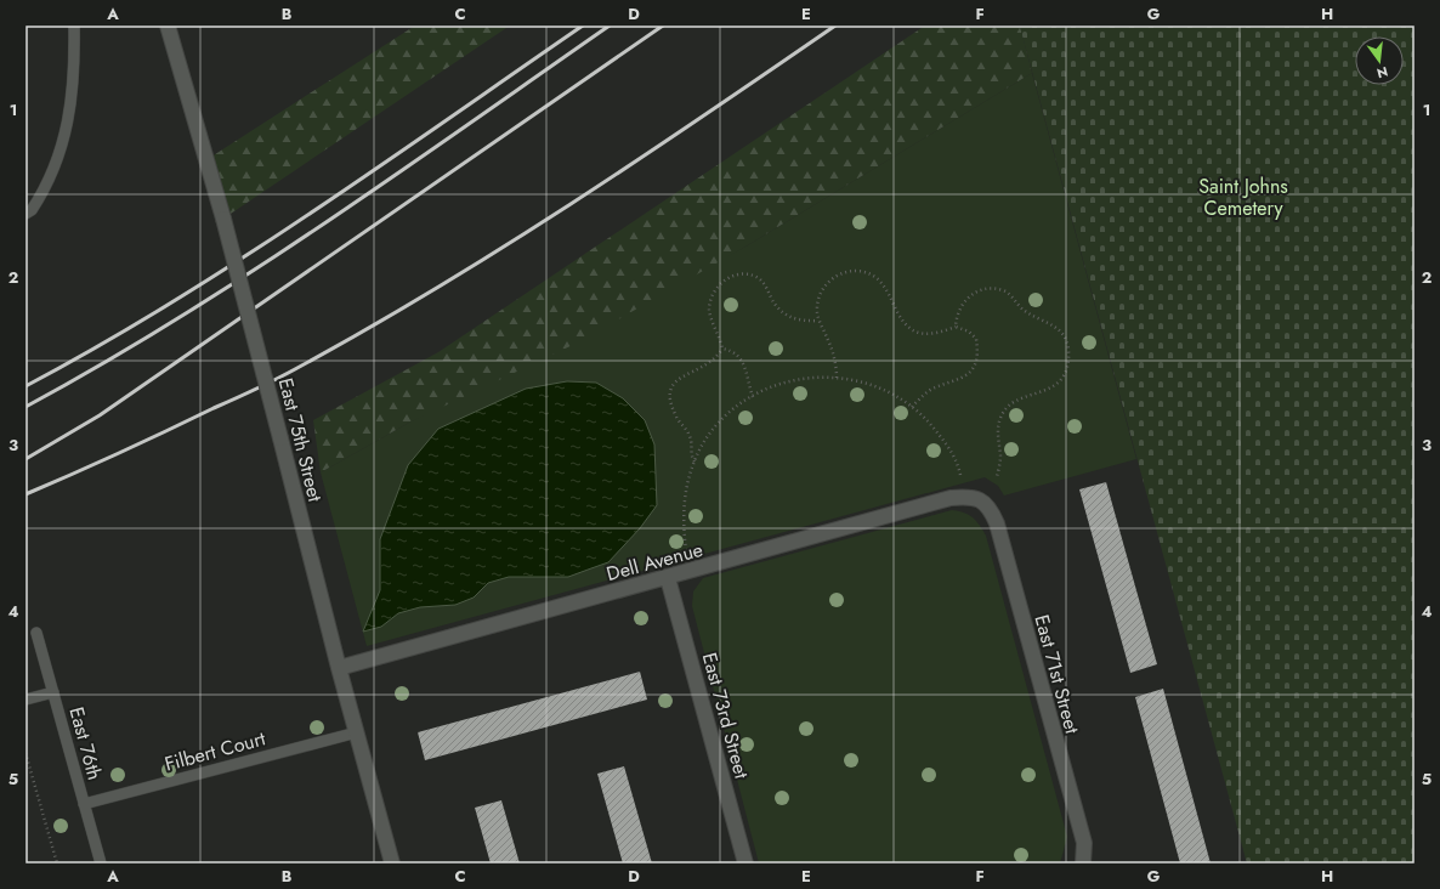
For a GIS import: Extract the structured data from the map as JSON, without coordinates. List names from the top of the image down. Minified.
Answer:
{"streets":{"street":["East 75th Street","Dell Avenue","East 71st Street","East 73rd Street"],"lane":["East 76th","Filbert Court"]},"crossings":[["East 75th Street","Dell Avenue"],["East 75th Street","Filbert Court"],["Dell Avenue","East 71st Street"],["Dell Avenue","East 73rd Street"],["East 76th","Filbert Court"]],"parks":["Saint Johns Cemetery"],"north":"bottom","grid":{"columns":["A","B","C","D","E","F","G","H"],"rows":["1","2","3","4","5"]}}
